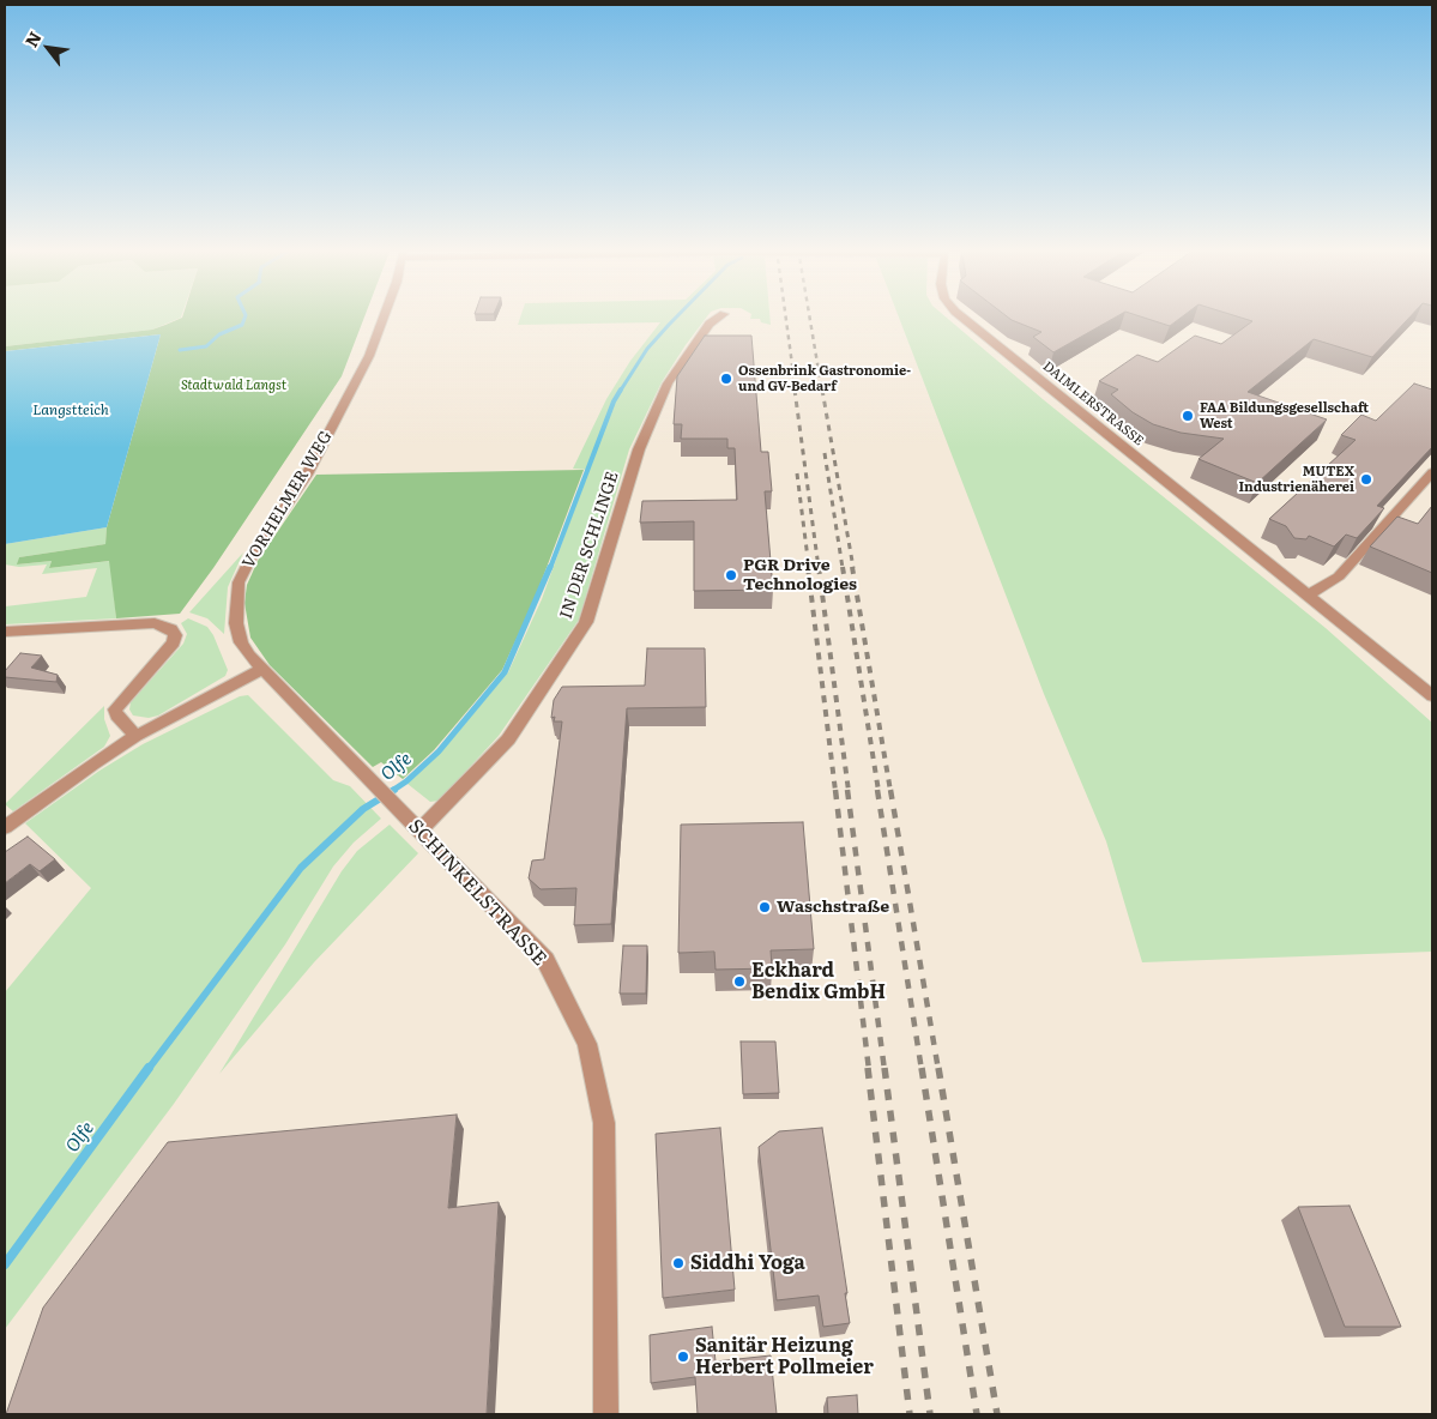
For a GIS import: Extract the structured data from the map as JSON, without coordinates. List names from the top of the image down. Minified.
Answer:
{"streets":{"street":["DAIMLERSTRASSE","VORHELMER WEG","IN DER SCHLINGE","SCHINKELSTRASSE"]},"crossings":[["VORHELMER WEG","SCHINKELSTRASSE"],["IN DER SCHLINGE","SCHINKELSTRASSE"]],"water":["Langstteich","Olfe"],"parks":["Stadtwald Langst"],"places":["Ossenbrink Gastronomie- und GV-Bedarf","FAA Bildungsgesellschaft West","MUTEX Industrienäherei","PGR Drive Technologies","Waschstraße","Eckhard Bendix GmbH","Siddhi Yoga","Sanitär Heizung Herbert Pollmeier"],"north":"top left"}
